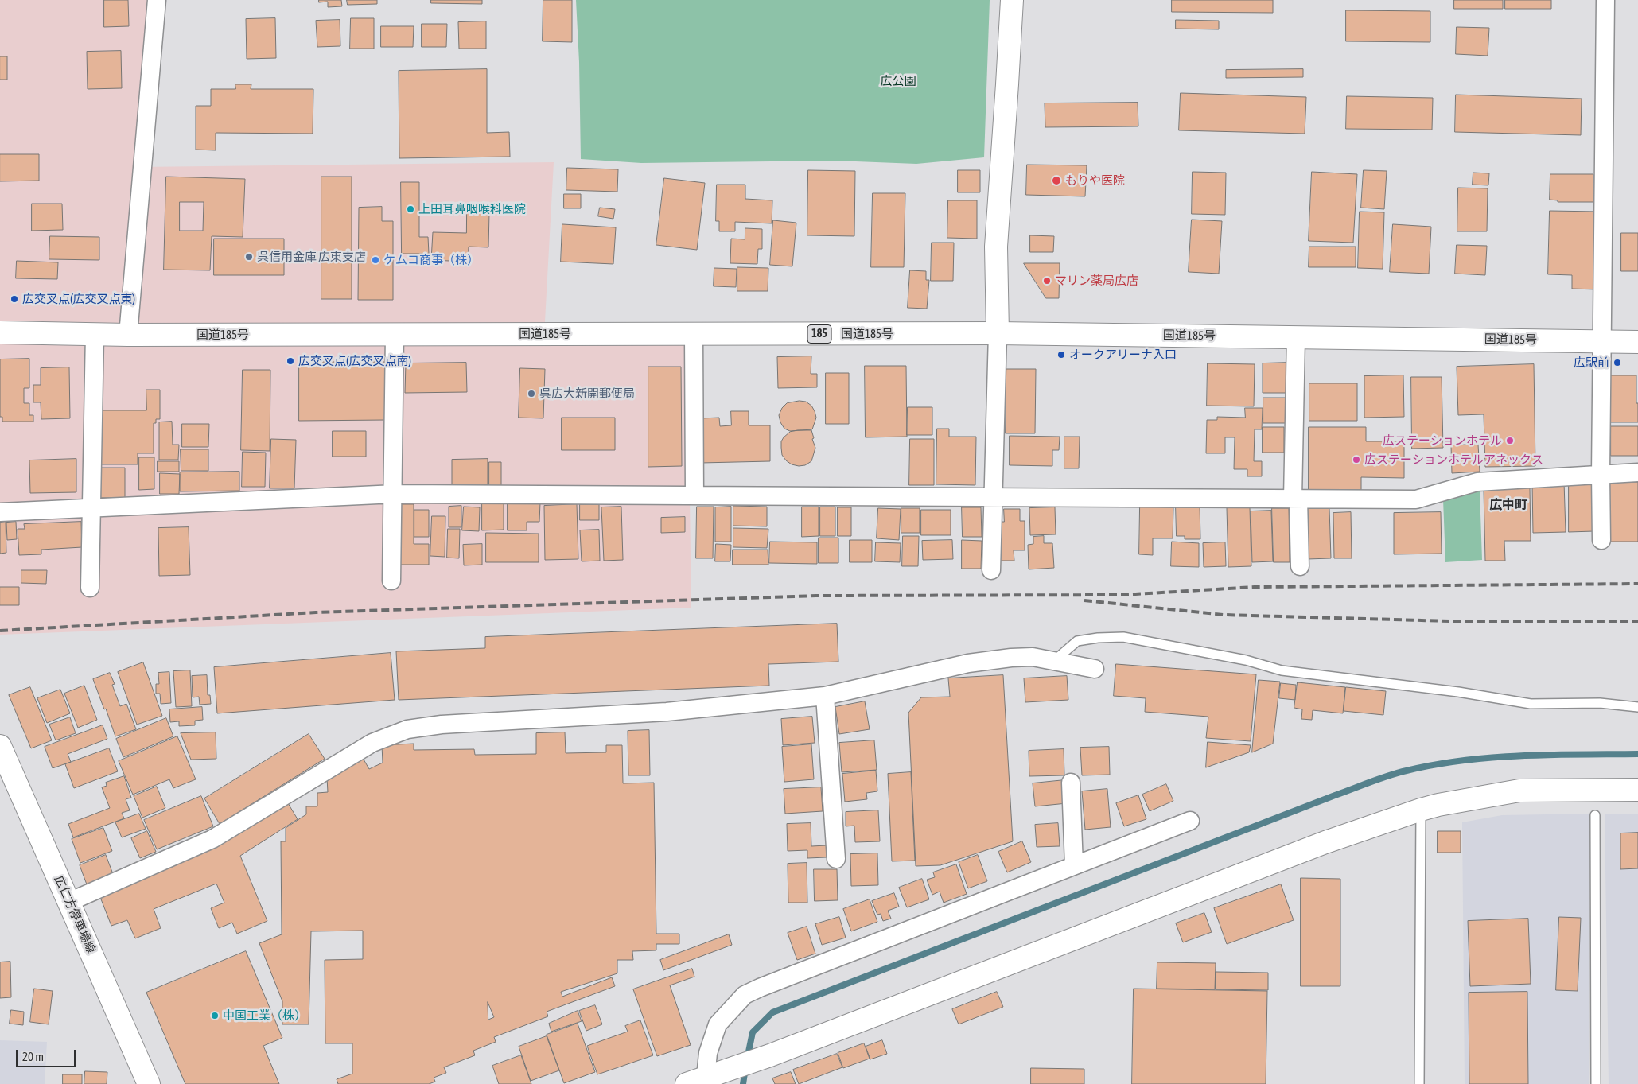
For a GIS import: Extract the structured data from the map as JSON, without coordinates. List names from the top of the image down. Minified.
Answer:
{"streets":{"main road":["国道185号","185","広仁方停車場線"]},"districts":["広中町"],"parks":["広公園"],"places":["もりや医院","上田耳鼻咽喉科医院","呉信用金庫 広東支店","ケムコ商事（株）","マリン薬局広店","広交叉点(広交叉点東)","オークアリーナ入口","広交叉点(広交叉点南)","広駅前","呉広大新開郵便局","広ステーションホテル","広ステーションホテルアネックス","中国工業（株）"],"scale_bar":"20 m"}
